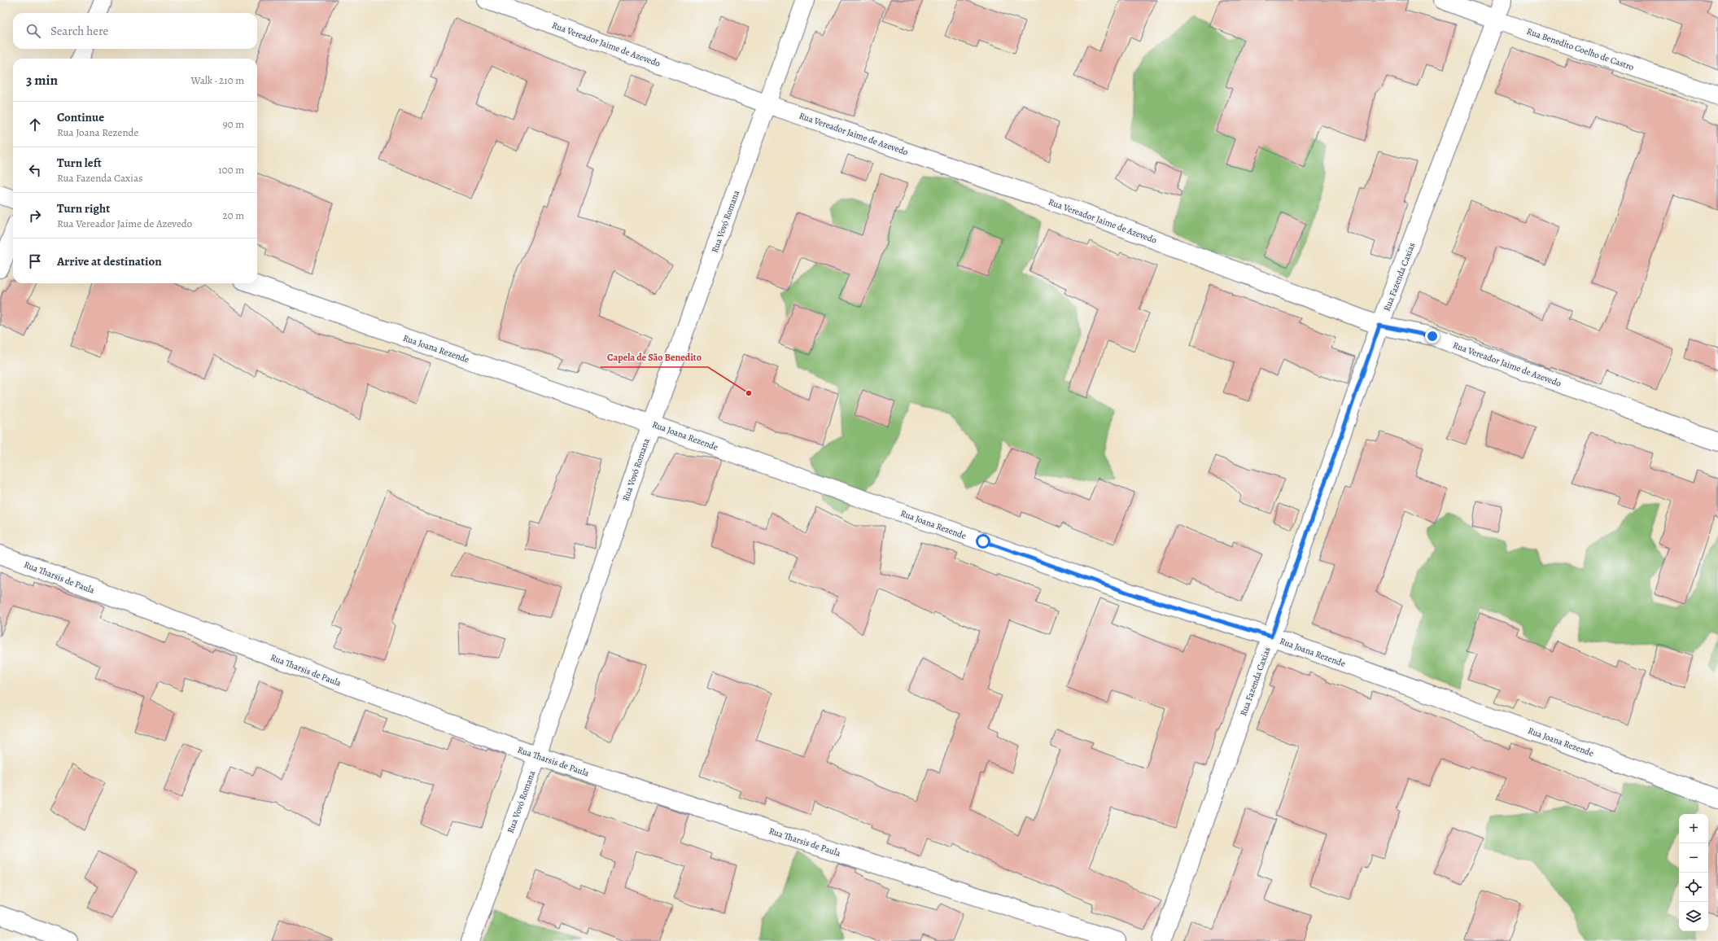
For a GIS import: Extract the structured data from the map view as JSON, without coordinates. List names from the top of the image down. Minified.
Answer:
{"streets":{"street":["Rua Vereador Jaime de Azevedo","Rua Benedito Coelho de Castro","Rua Vovó Romana","Rua Fazenda Caxias","Rua Joana Rezende","Rua Tharsis de Paula"]},"crossings":[["Rua Vereador Jaime de Azevedo","Rua Vovó Romana"],["Rua Vereador Jaime de Azevedo","Rua Fazenda Caxias"],["Rua Benedito Coelho de Castro","Rua Fazenda Caxias"],["Rua Vovó Romana","Rua Joana Rezende"],["Rua Vovó Romana","Rua Tharsis de Paula"],["Rua Fazenda Caxias","Rua Joana Rezende"]],"places":["Capela de São Benedito"],"page":{"search":"Search here","heading":["3 min","Walk · 210 m"],"list":[["Continue","Rua Joana Rezende","90 m"],["Turn left","Rua Fazenda Caxias","100 m"],["Turn right","Rua Vereador Jaime de Azevedo","20 m"],"Arrive at destination"],"map_buttons":["+","−"]}}
